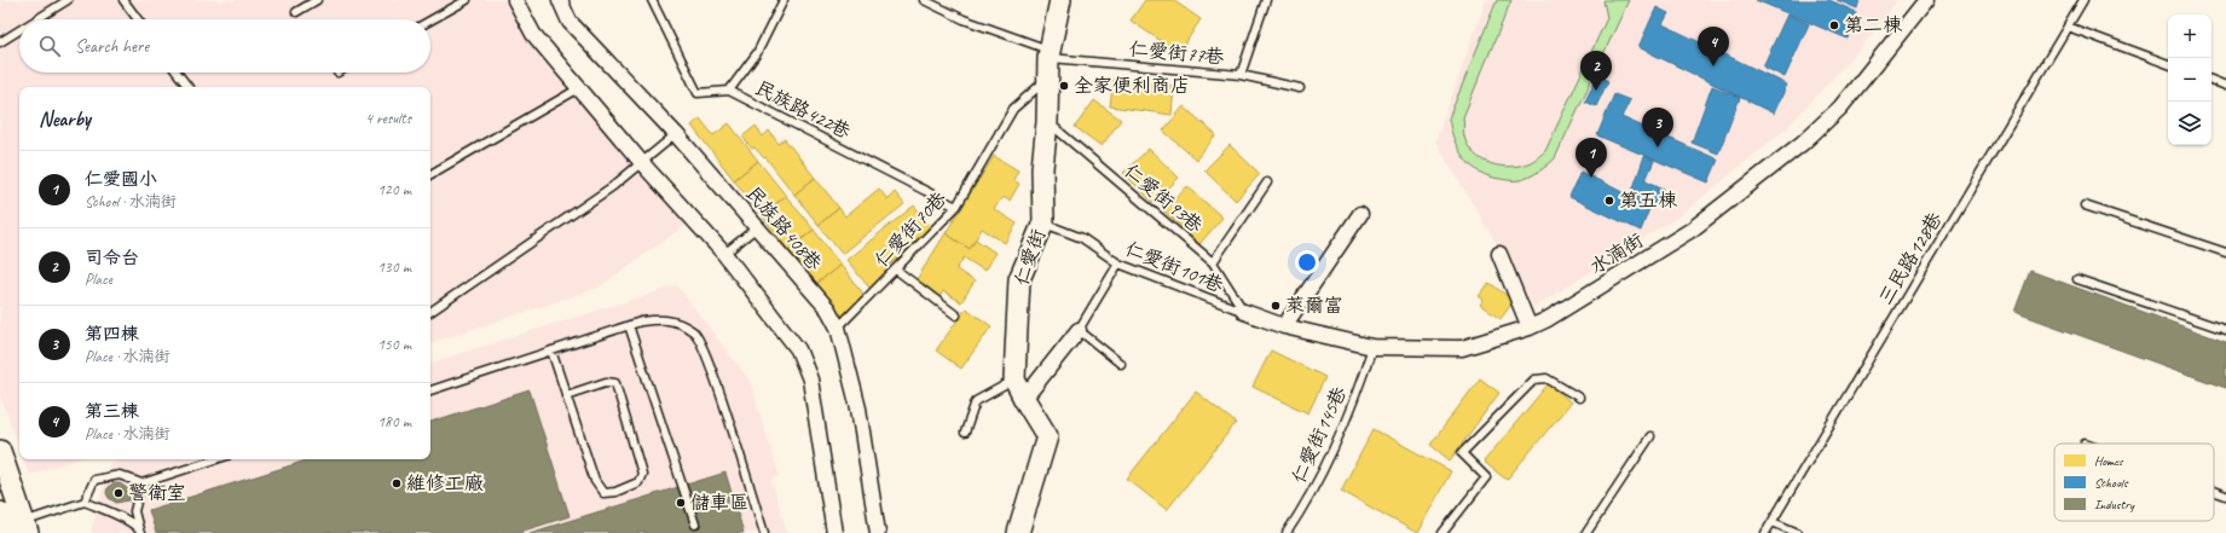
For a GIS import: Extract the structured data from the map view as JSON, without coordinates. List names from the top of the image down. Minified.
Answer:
{"streets":{"street":["民族路408巷","水湳街","仁愛街"],"lane":["仁愛街77巷","民族路422巷","仁愛街93巷","仁愛街70巷","三民路128巷","仁愛街101巷","仁愛街145巷"]},"crossings":[["仁愛街77巷","仁愛街"],["民族路422巷","仁愛街70巷"],["仁愛街93巷","水湳街"],["仁愛街93巷","仁愛街"],["仁愛街93巷","仁愛街101巷"],["民族路408巷","仁愛街70巷"],["仁愛街70巷","仁愛街"],["水湳街","仁愛街101巷"],["水湳街","仁愛街145巷"],["仁愛街","仁愛街101巷"]],"places":["第二棟","全家便利商店","第五棟","萊爾富","維修工廠","警衛室","儲車區"],"legend":["Homes","Schools","Industry"],"page":{"map_buttons":["+","−"],"search":"Search here","pins":["4","2","3","1"],"heading":["Nearby","4 results"],"list":[{"mark":"1","name":"仁愛國小","note":"School · 水湳街","value":"120 m"},{"mark":"2","name":"司令台","note":"Place","value":"130 m"},{"mark":"3","name":"第四棟","note":"Place · 水湳街","value":"150 m"},{"mark":"4","name":"第三棟","note":"Place · 水湳街","value":"180 m"}]}}
